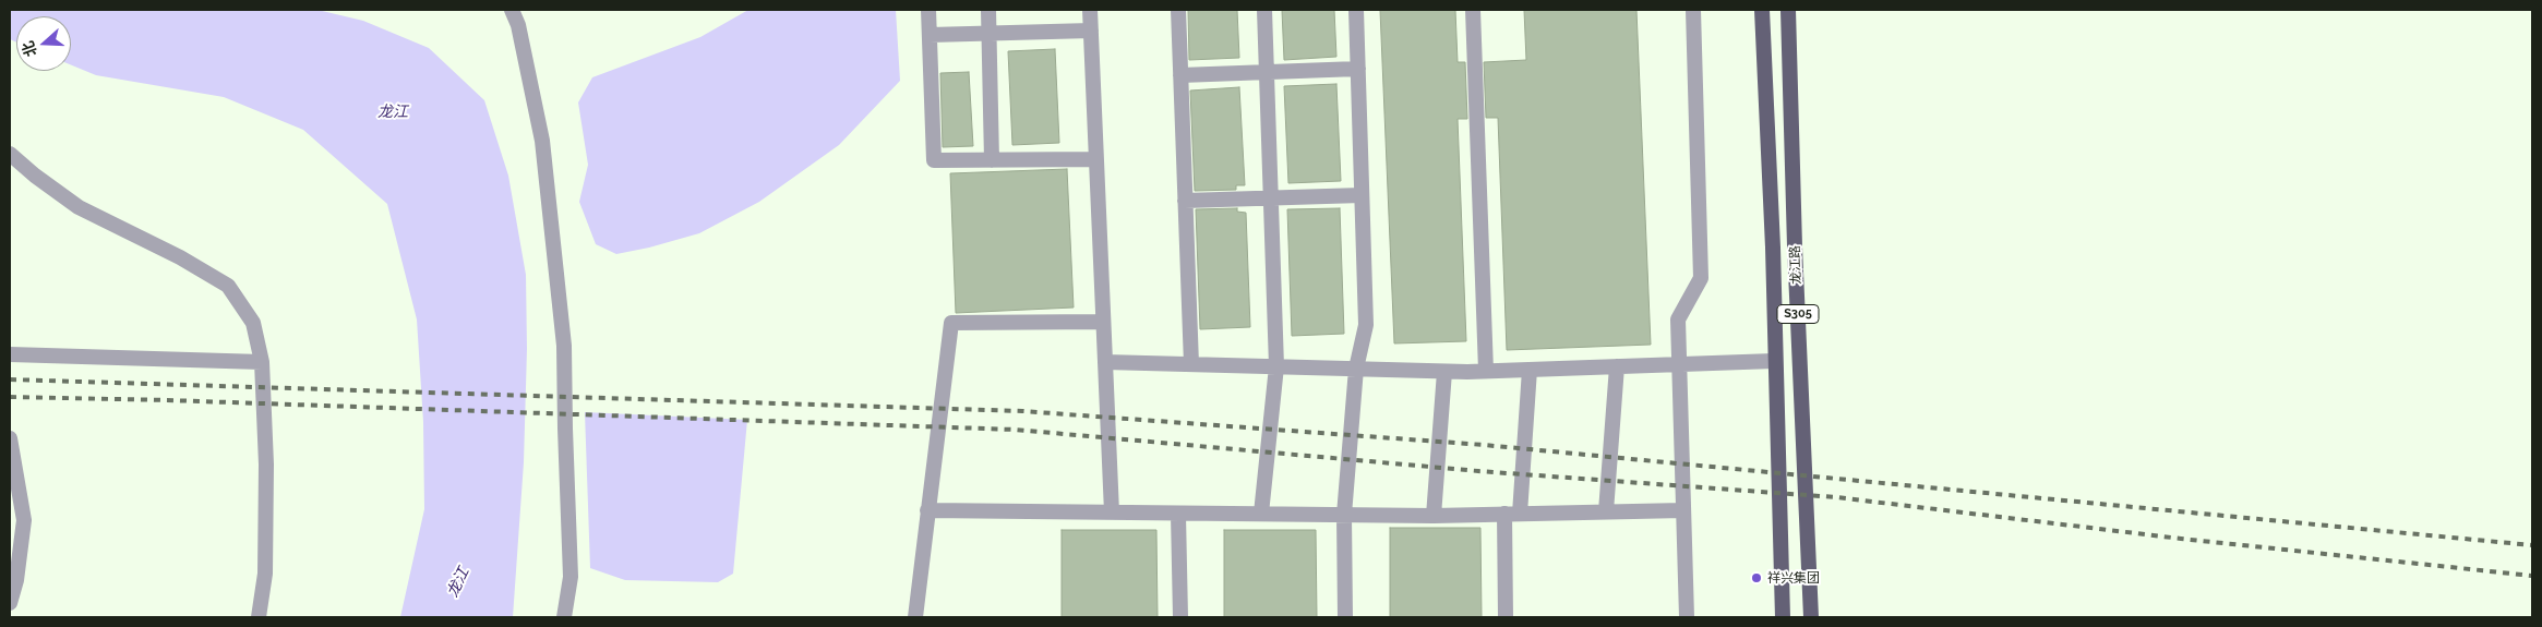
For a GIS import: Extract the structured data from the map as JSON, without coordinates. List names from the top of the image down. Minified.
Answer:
{"streets":{"main road":["龙江路","S305"]},"water":["龙江"],"places":["祥兴集团"],"north":"left"}
